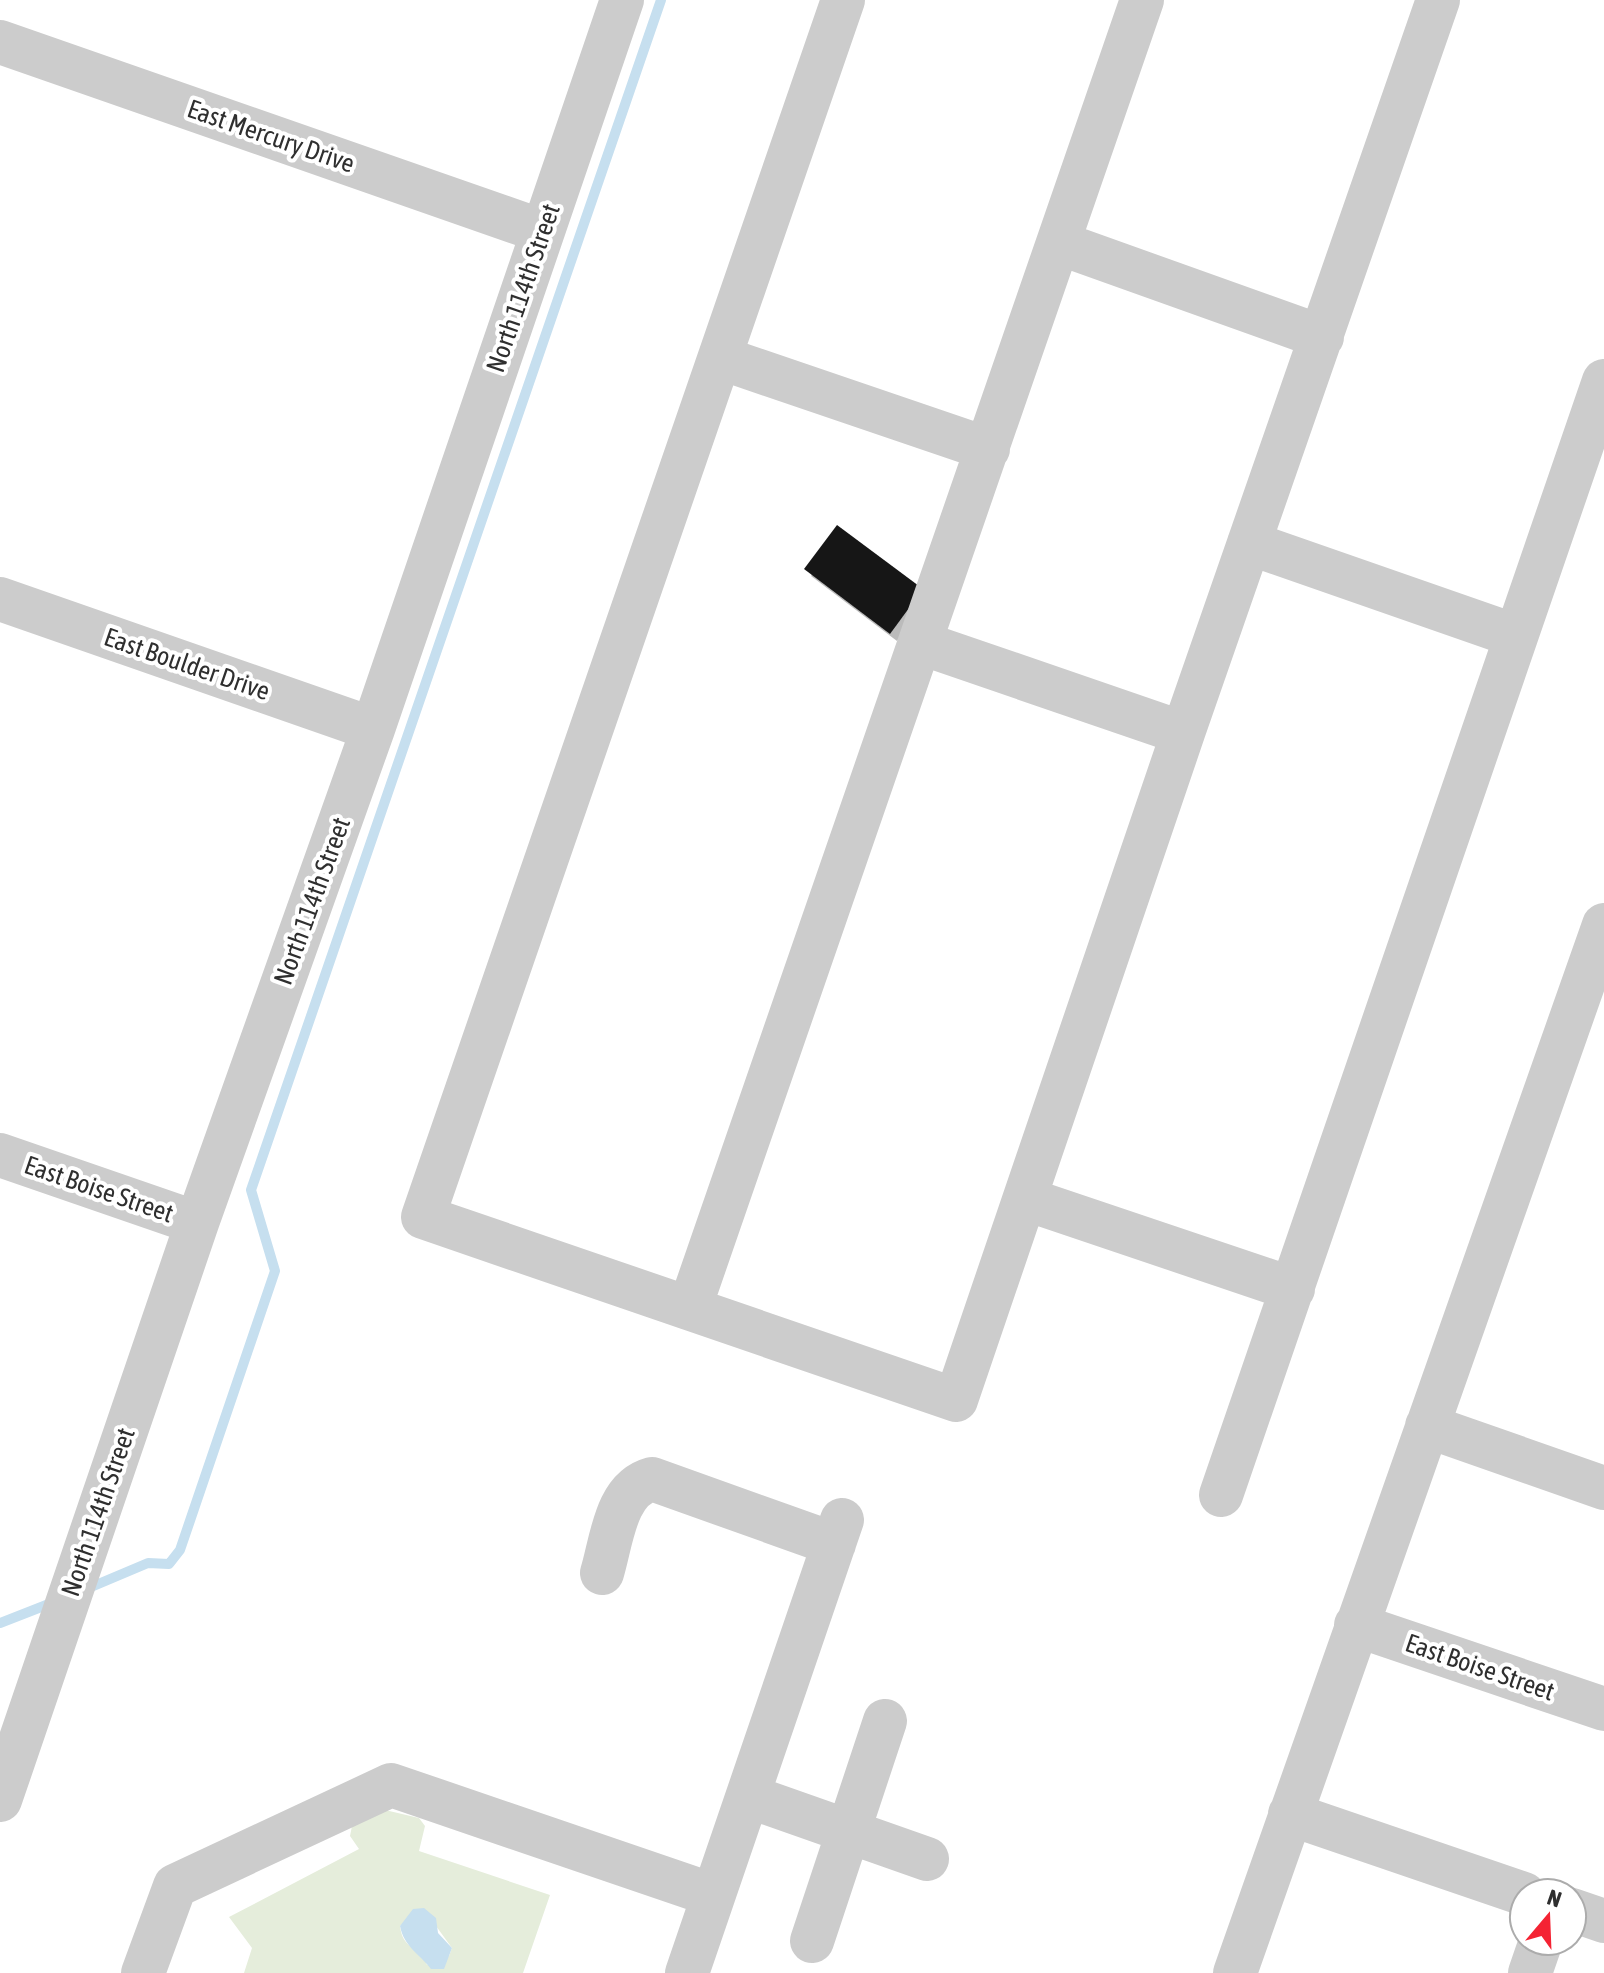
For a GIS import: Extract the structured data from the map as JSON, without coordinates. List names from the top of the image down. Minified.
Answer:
{"streets":{"street":["East Mercury Drive","North 114th Street","East Boulder Drive","East Boise Street"]},"crossings":[["East Mercury Drive","North 114th Street"],["North 114th Street","East Boulder Drive"],["North 114th Street","East Boise Street"]],"north":"top"}
